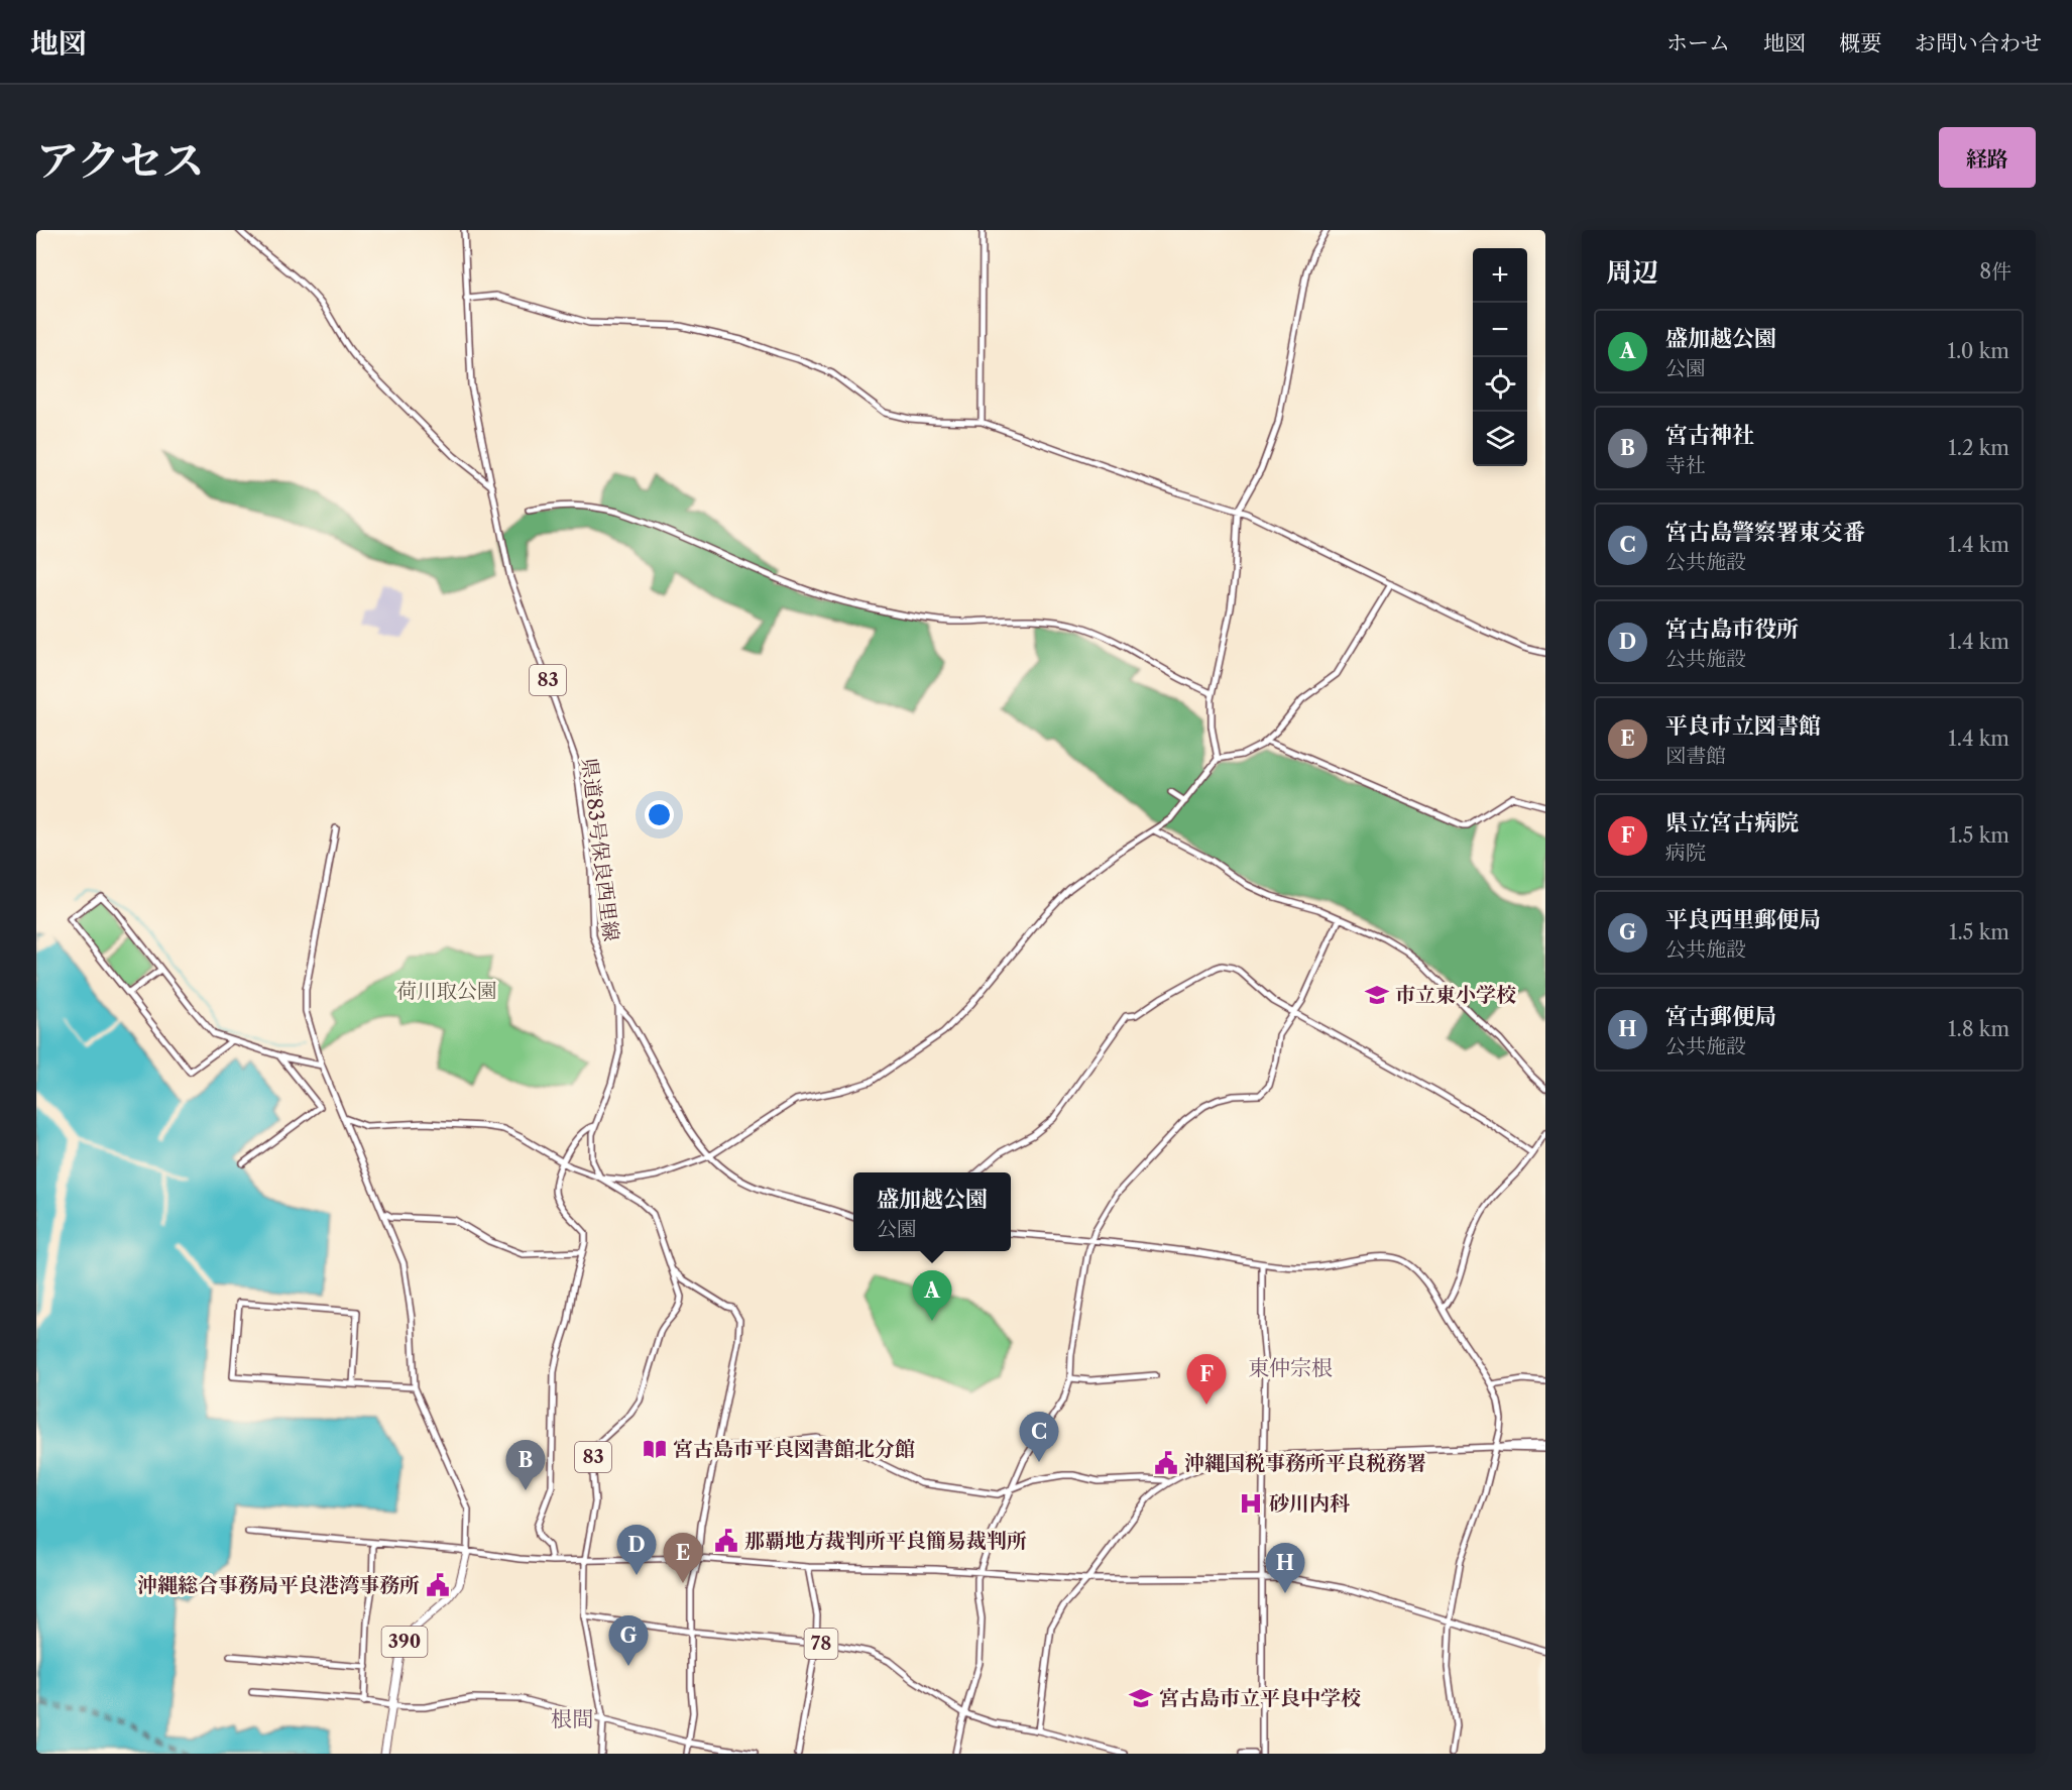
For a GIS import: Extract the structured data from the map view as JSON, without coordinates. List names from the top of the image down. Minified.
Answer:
{"streets":{"highway":["390"],"street":["83","県道83号保良西里線","78"]},"crossings":[["83","県道83号保良西里線"]],"districts":["東仲宗根","根間"],"parks":["荷川取公園"],"places":{"school or university":["市立東小学校","宮古島市立平良中学校"],"library":["宮古島市平良図書館北分館"],"public building":["沖縄国税事務所平良税務署","那覇地方裁判所平良簡易裁判所","沖縄総合事務局平良港湾事務所"],"hospital":["砂川内科"]},"page":{"header":"地図","nav":["ホーム","地図","概要","お問い合わせ"],"title":"アクセス","buttons":"経路","heading":["周辺","8件"],"map_buttons":["+","−"],"list":[{"mark":"A","name":"盛加越公園","note":"公園","value":"1.0 km"},{"mark":"B","name":"宮古神社","note":"寺社","value":"1.2 km"},{"mark":"C","name":"宮古島警察署東交番","note":"公共施設","value":"1.4 km"},{"mark":"D","name":"宮古島市役所","note":"公共施設","value":"1.4 km"},{"mark":"E","name":"平良市立図書館","note":"図書館","value":"1.4 km"},{"mark":"F","name":"県立宮古病院","note":"病院","value":"1.5 km"},{"mark":"G","name":"平良西里郵便局","note":"公共施設","value":"1.5 km"},{"mark":"H","name":"宮古郵便局","note":"公共施設","value":"1.8 km"}],"popup":["盛加越公園","公園"],"pins":["A","F","C","B","D","E","H","G"]}}
